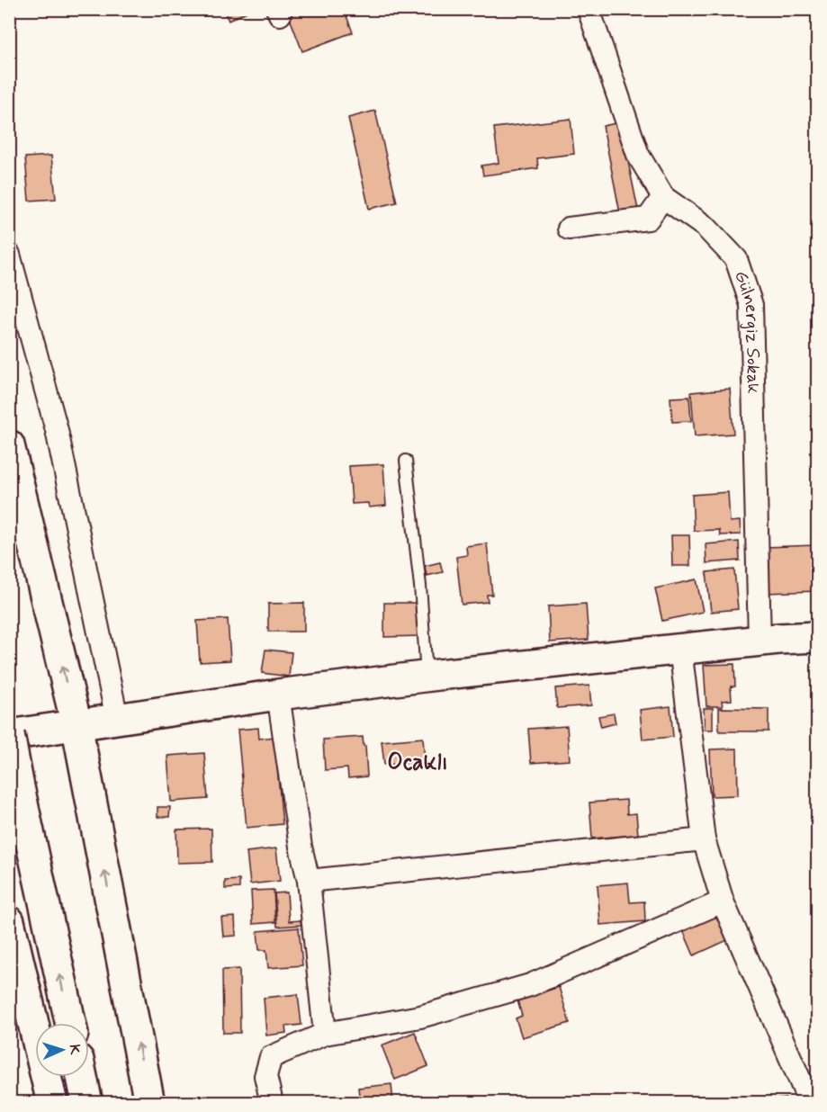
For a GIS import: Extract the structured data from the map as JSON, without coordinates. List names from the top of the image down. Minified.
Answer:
{"streets":{"street":["Gülnergiz Sokak"]},"districts":["Ocaklı"],"north":"right"}
